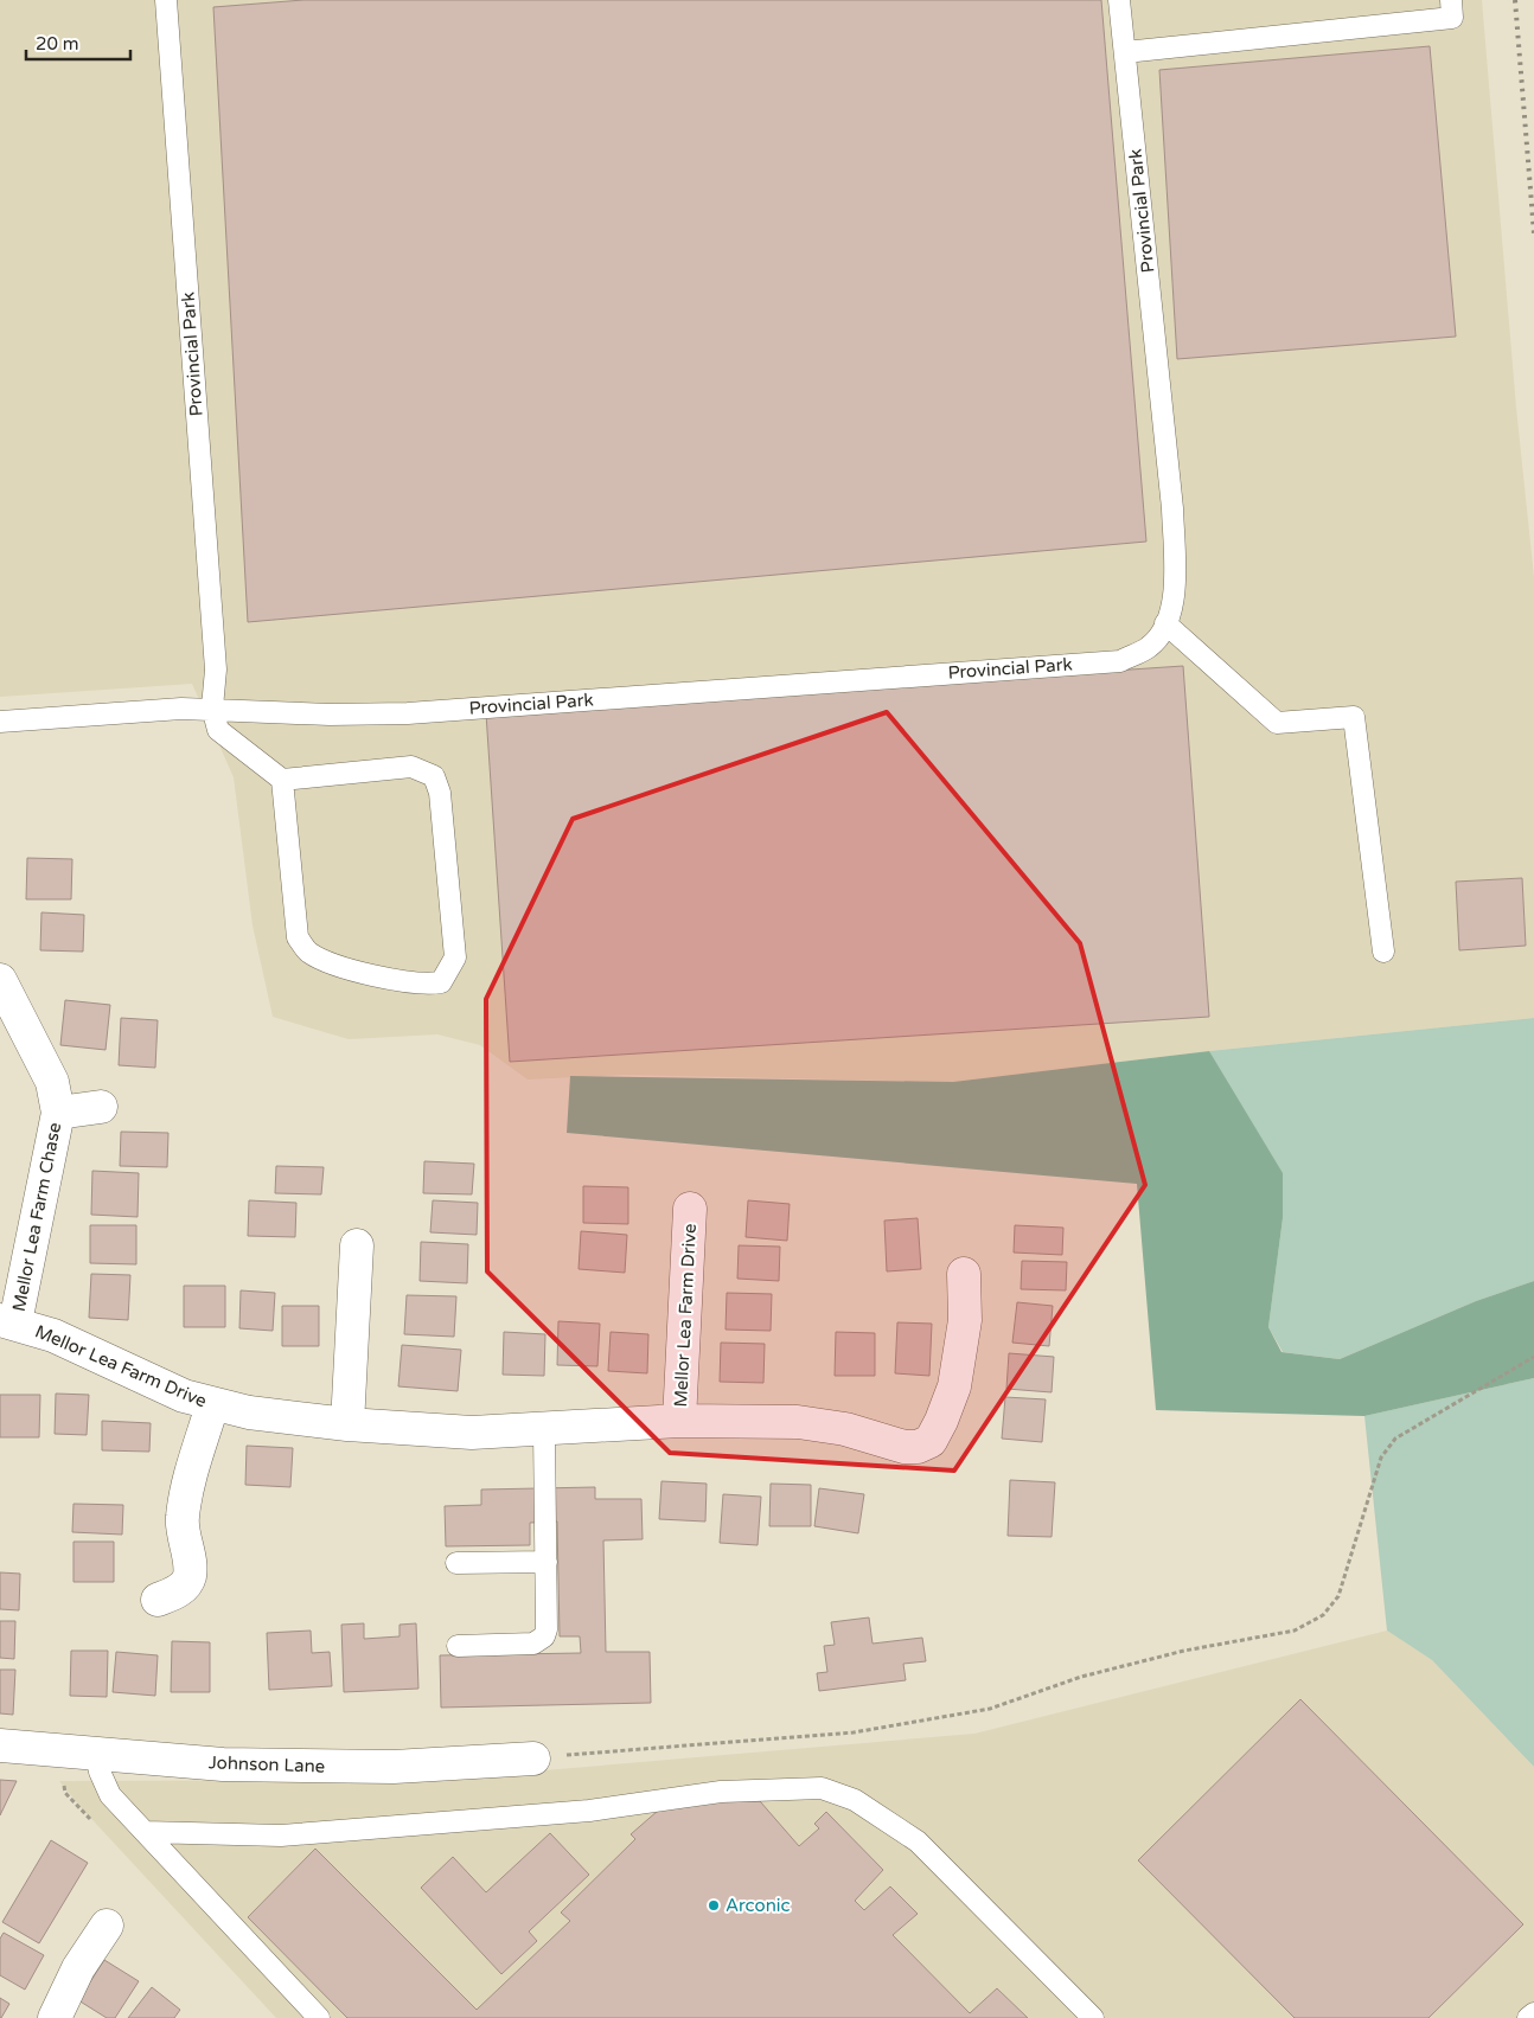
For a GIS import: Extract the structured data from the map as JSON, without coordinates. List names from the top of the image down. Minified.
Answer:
{"streets":{"street":["Mellor Lea Farm Chase","Mellor Lea Farm Drive","Johnson Lane"],"lane":["Provincial Park"]},"crossings":[["Mellor Lea Farm Chase","Mellor Lea Farm Drive"]],"places":["Arconic"],"scale_bar":"20 m"}
